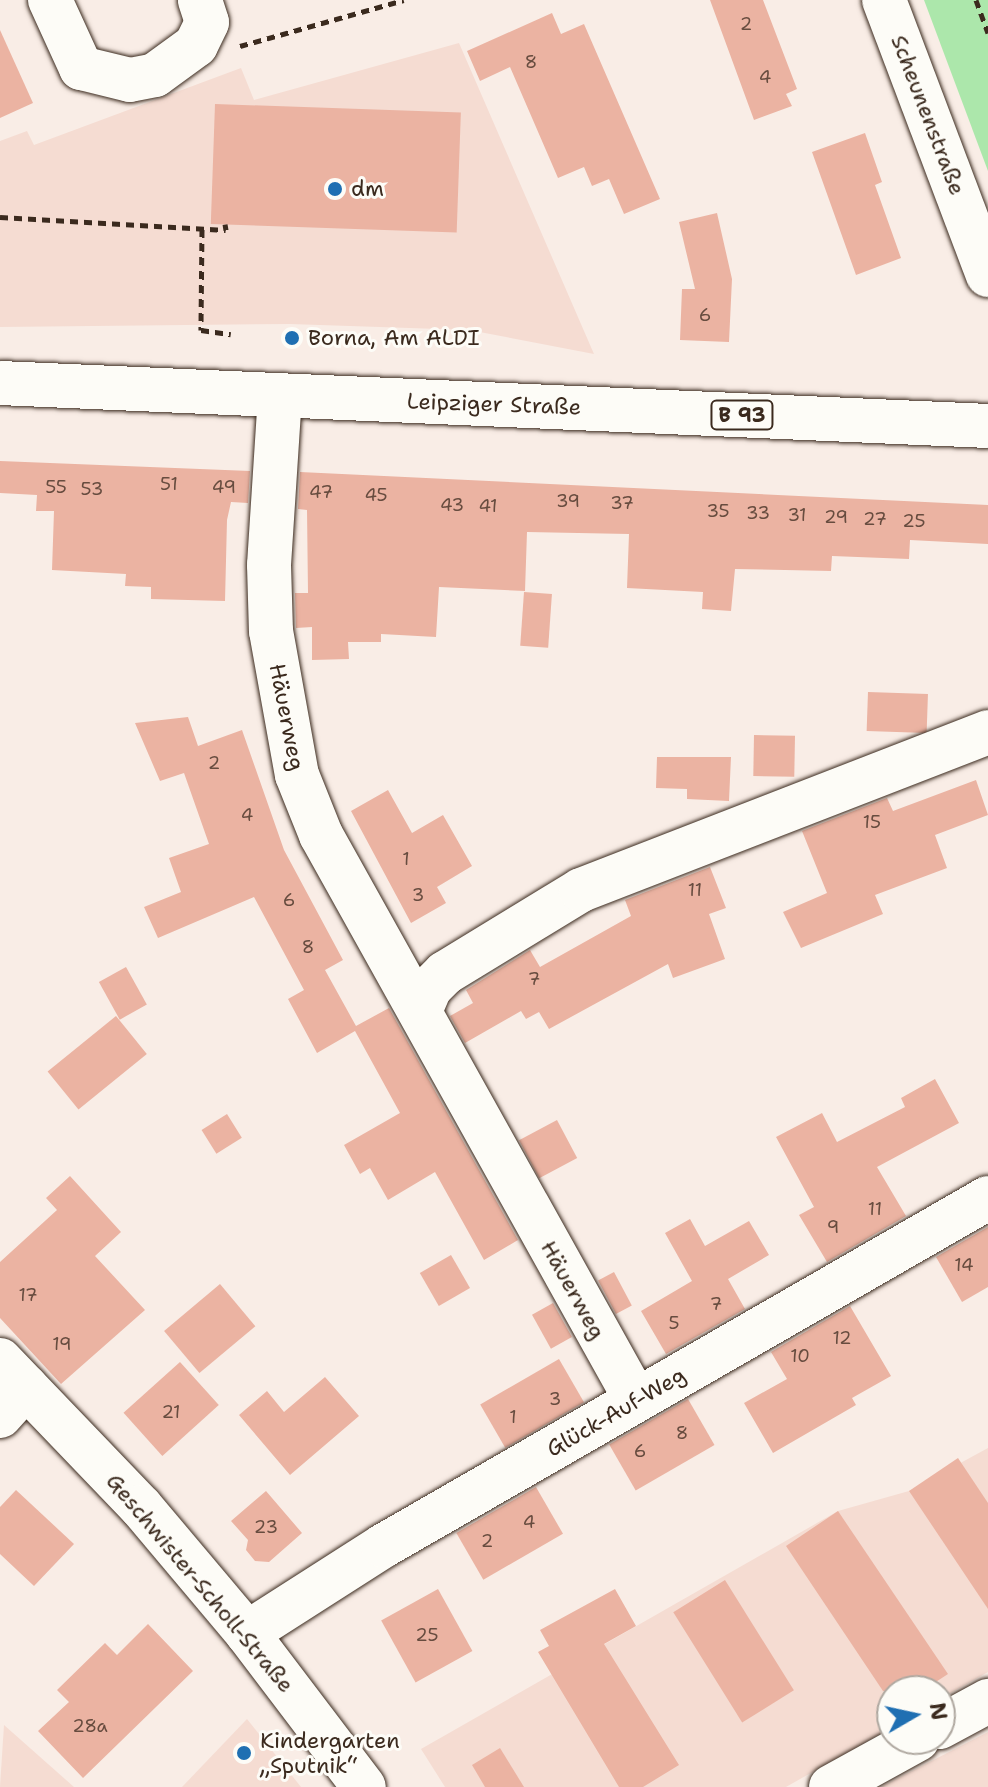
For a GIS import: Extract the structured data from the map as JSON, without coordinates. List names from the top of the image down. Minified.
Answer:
{"streets":{"street":["Scheunenstraße","Leipziger Straße","B 93","Häuerweg","Glück-Auf-Weg","Geschwister-Scholl-Straße"]},"crossings":[["Leipziger Straße","Häuerweg"],["Häuerweg","Glück-Auf-Weg"],["Glück-Auf-Weg","Geschwister-Scholl-Straße"]],"places":["dm","Borna, Am ALDI","Kindergarten „Sputnik“"],"house_numbers":["2","8","4","6","51","55","49","53","47","45","39","37","43","41","35","33","31","29","27","25","2","4","15","1","11","3","6","8","7","11","9","14","17","7","5","12","19","10","3","21","1","8","6","4","23","2","25","28a"],"north":"right"}
